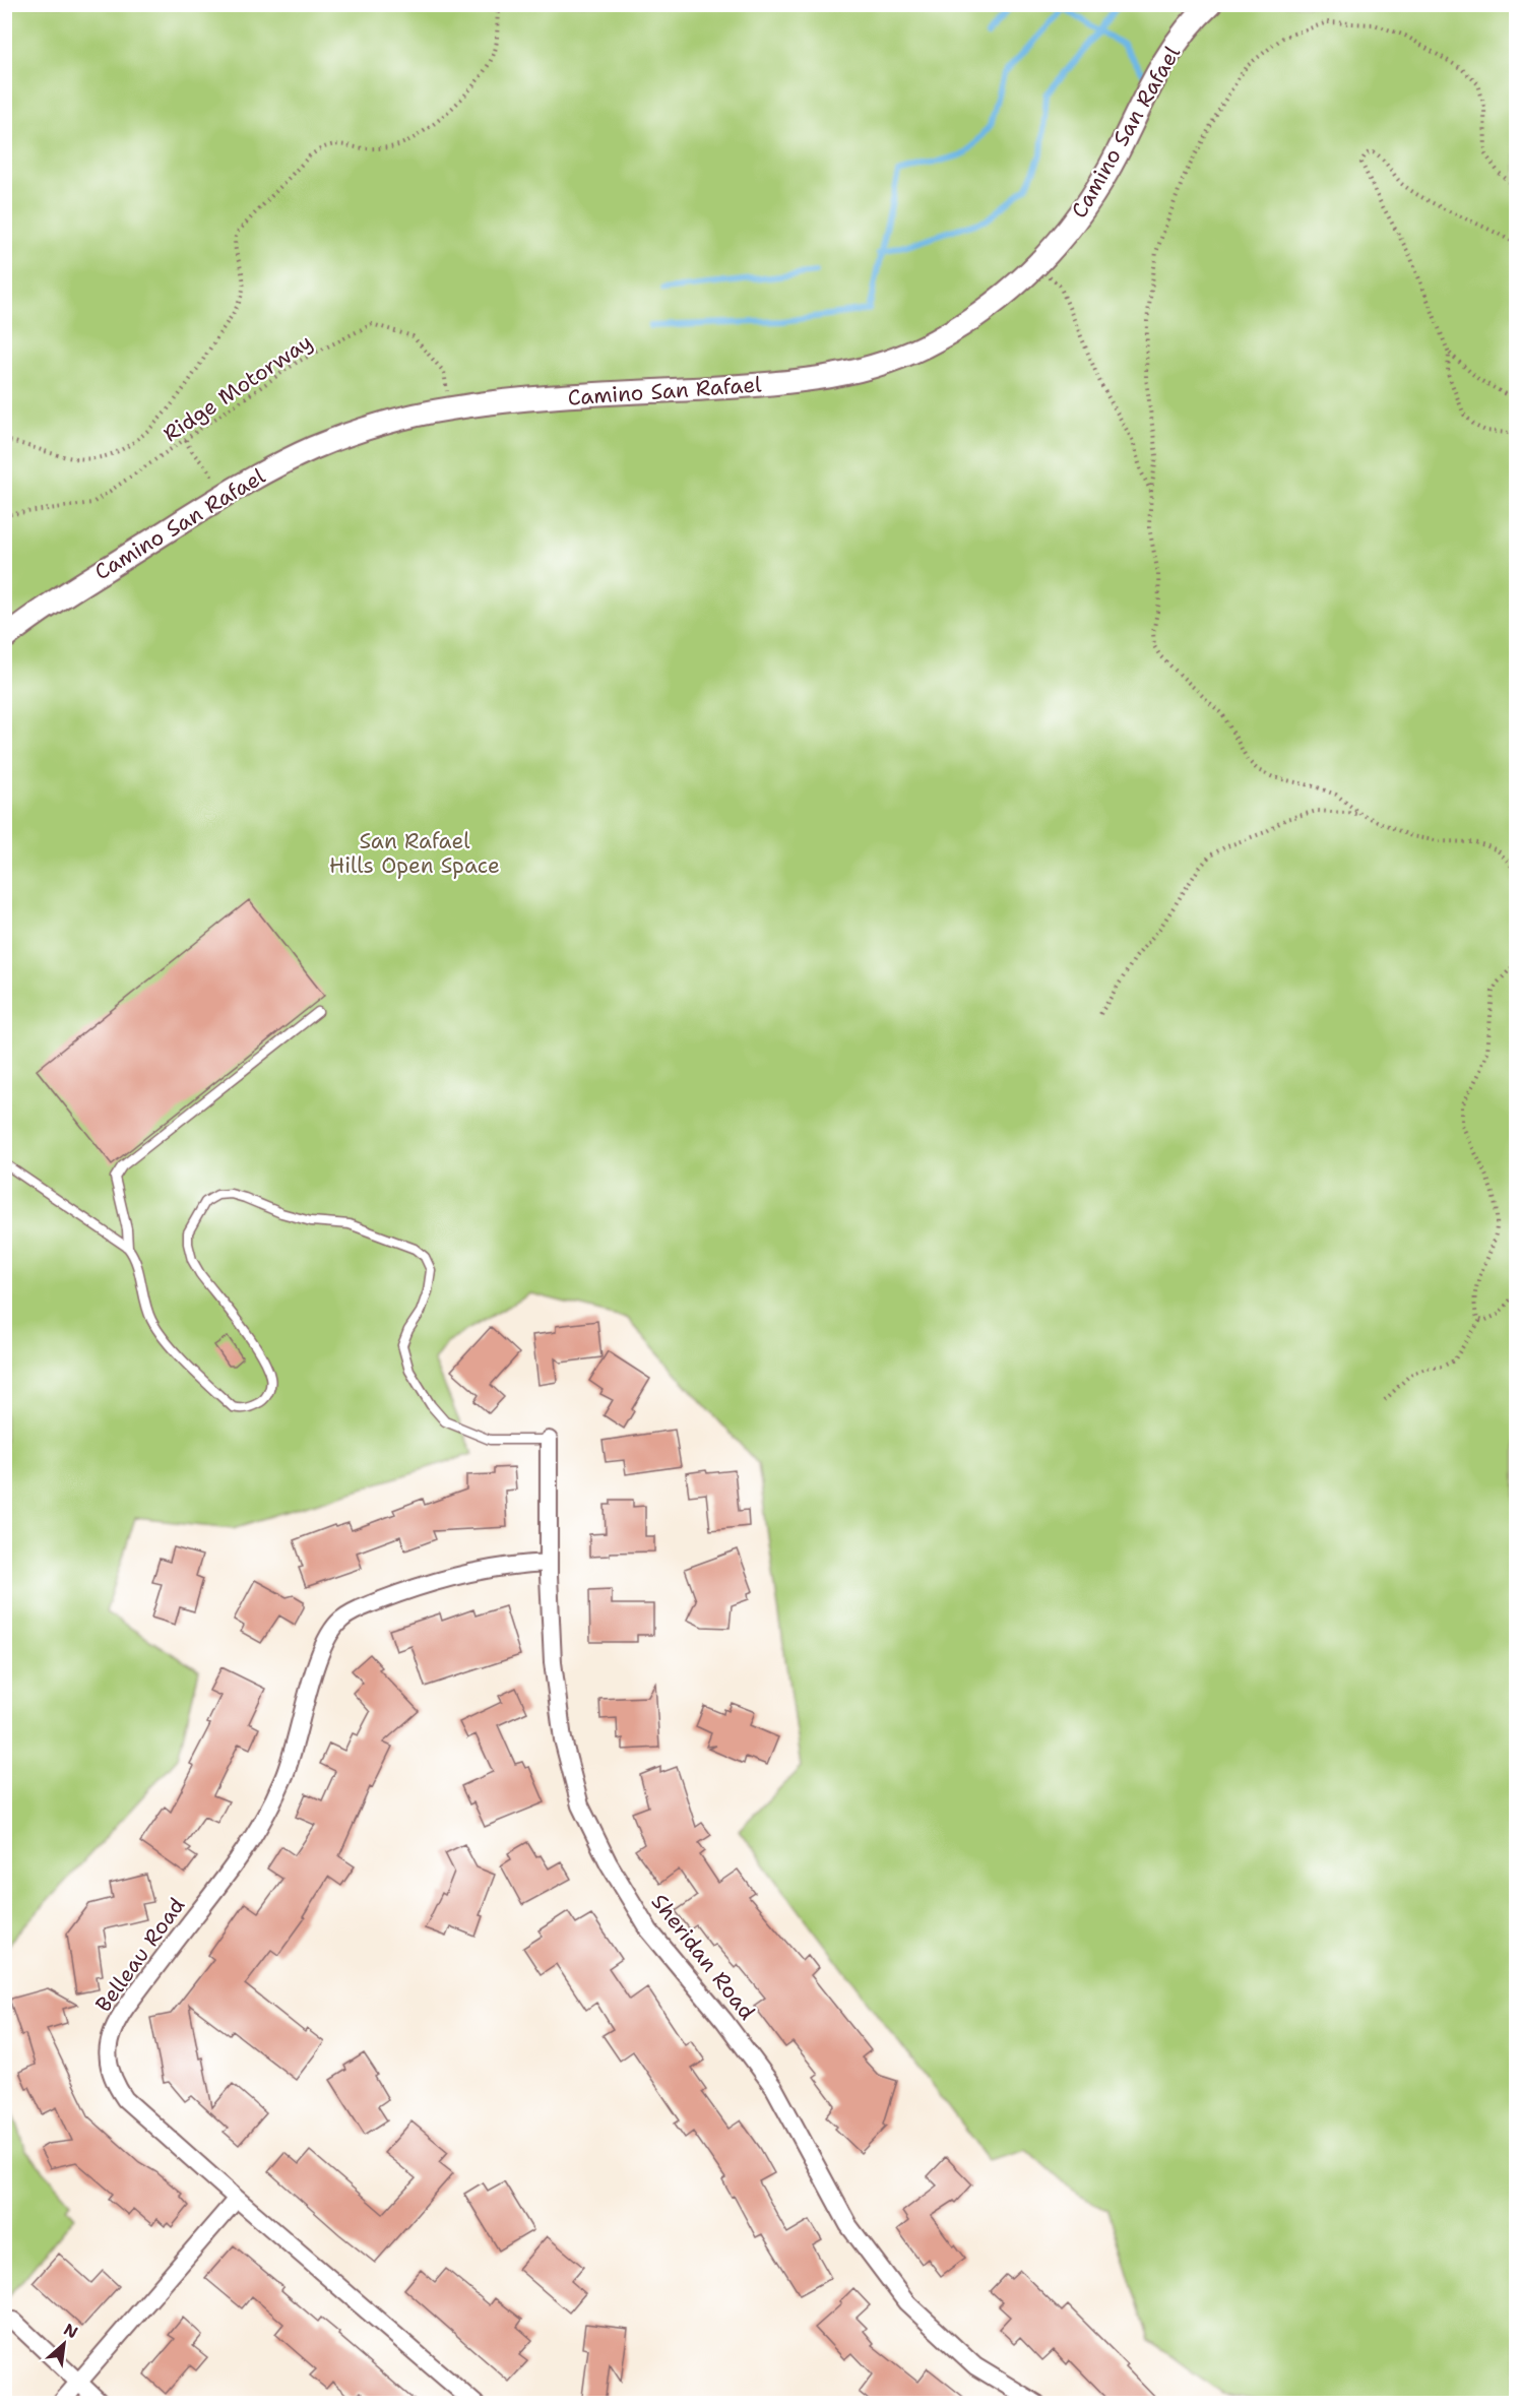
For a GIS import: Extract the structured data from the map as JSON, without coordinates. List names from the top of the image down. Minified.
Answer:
{"streets":{"street":["Camino San Rafael","Belleau Road","Sheridan Road"],"path":["Ridge Motorway"]},"crossings":[["Camino San Rafael","Ridge Motorway"],["Belleau Road","Sheridan Road"]],"parks":["San Rafael Hills Open Space"],"north":"top right"}
